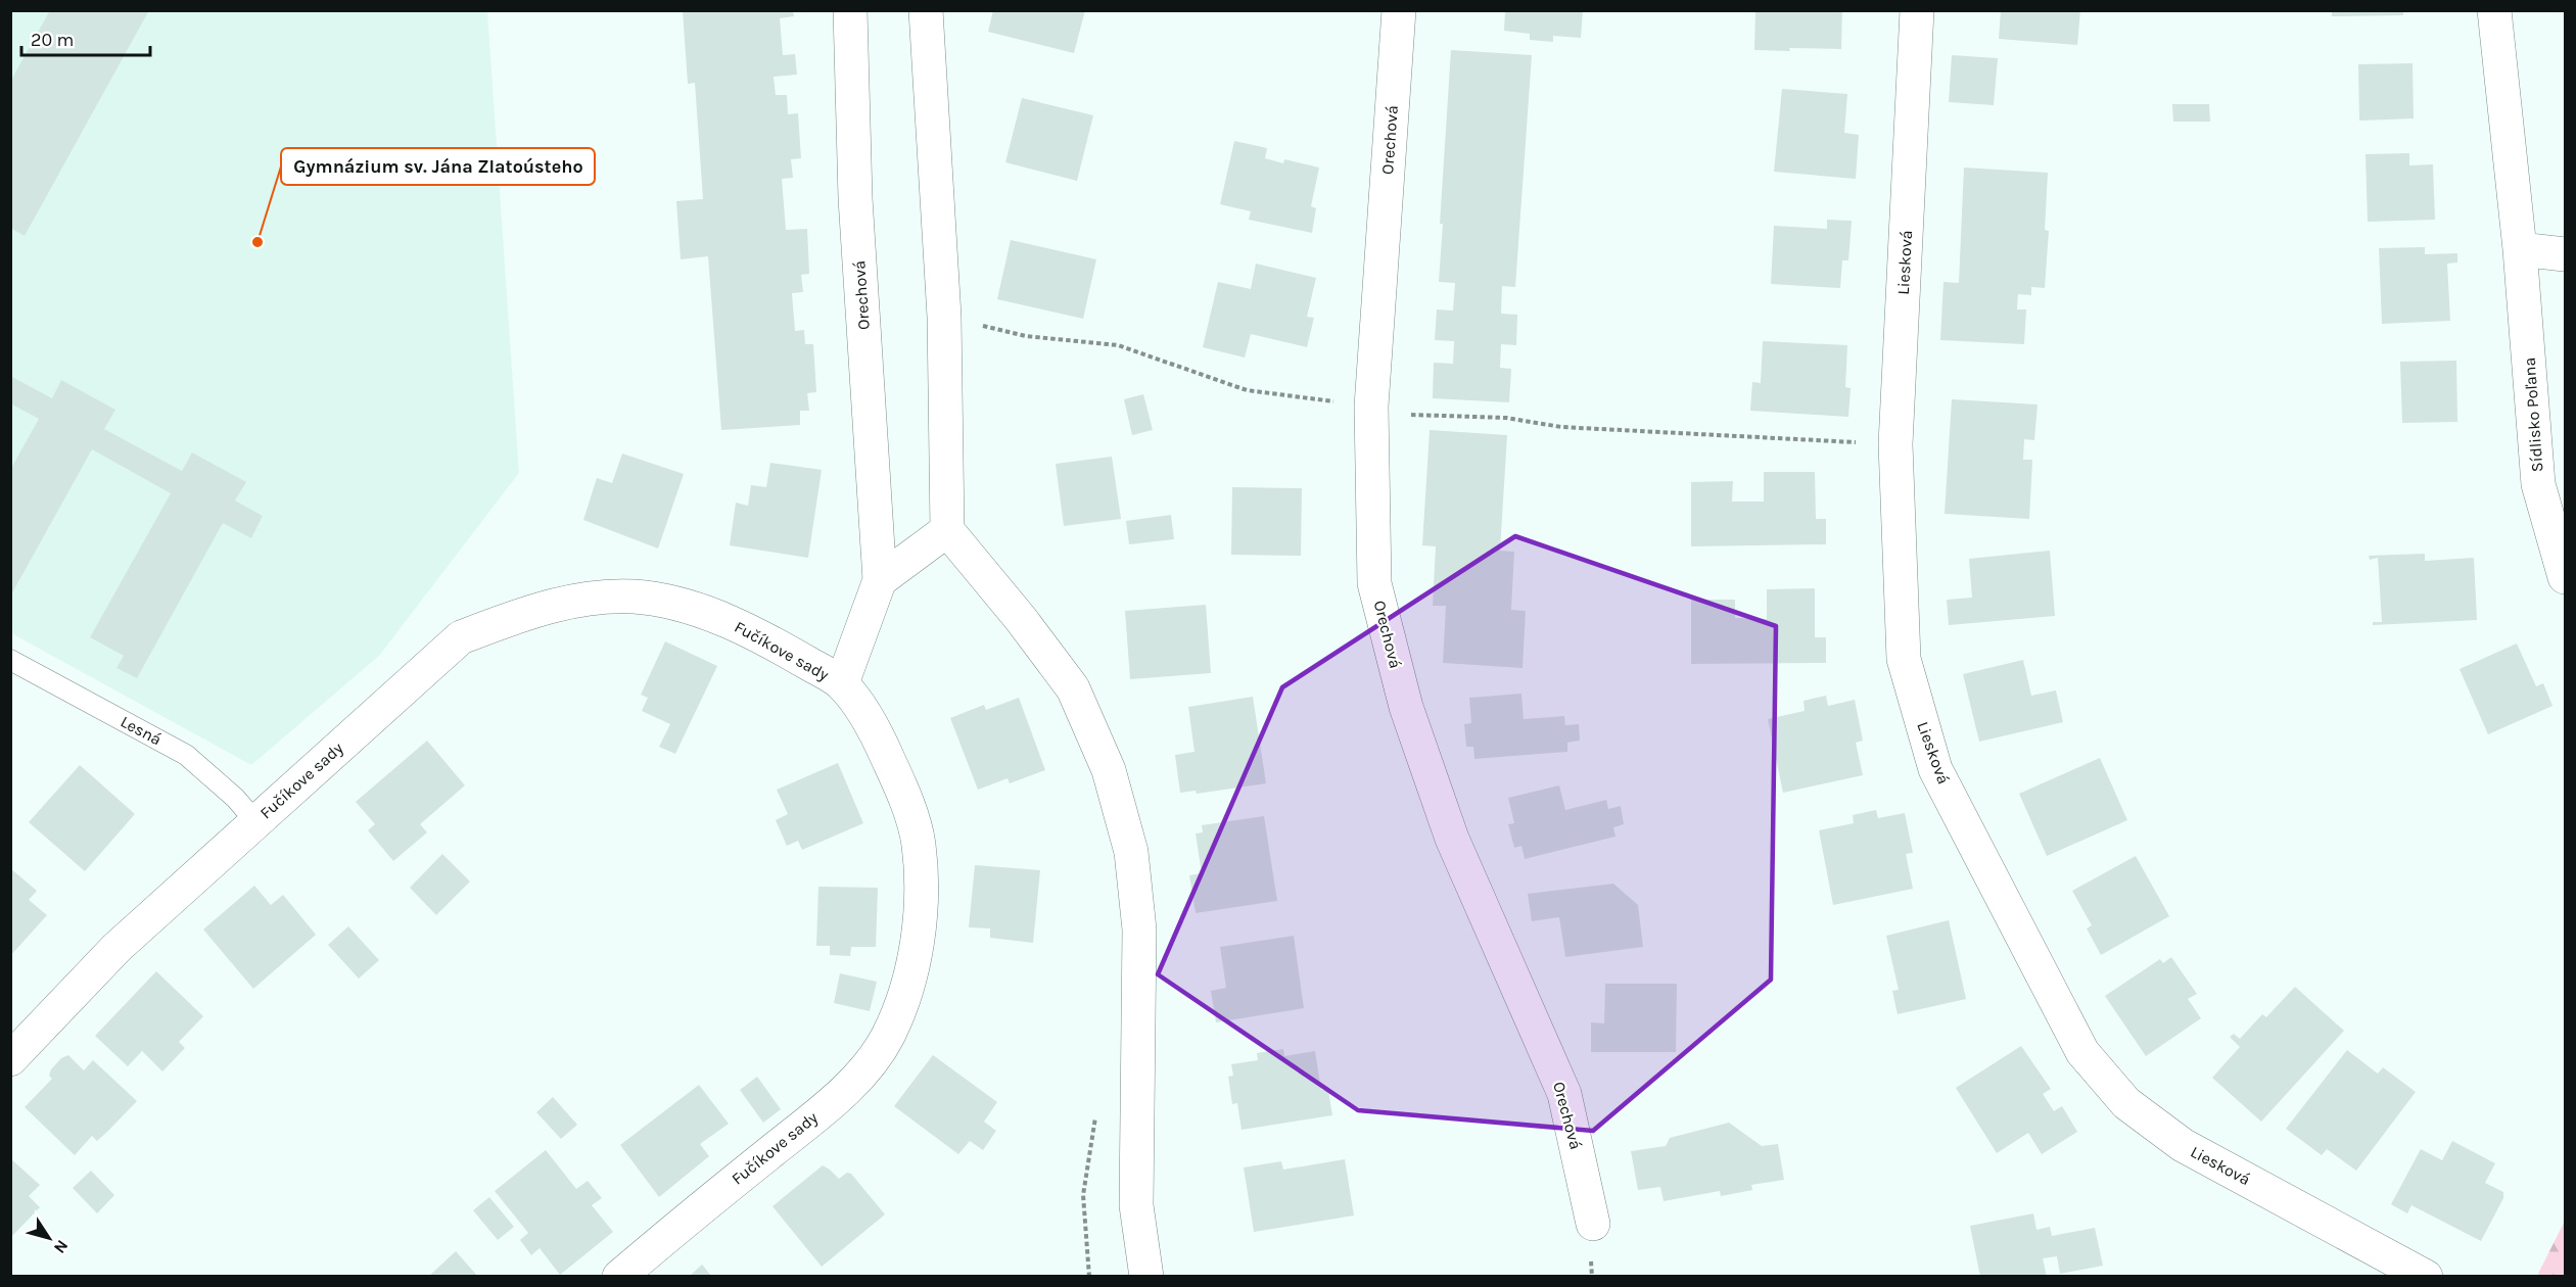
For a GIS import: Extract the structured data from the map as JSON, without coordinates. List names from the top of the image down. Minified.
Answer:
{"streets":{"street":["Orechová","Liesková","Sídlisko Poľana","Fučíkove sady"],"lane":["Lesná"]},"crossings":[["Orechová","Fučíkove sady"],["Fučíkove sady","Lesná"]],"places":["Gymnázium sv. Jána Zlatoústeho"],"scale_bar":"20 m","north":"bottom right"}
